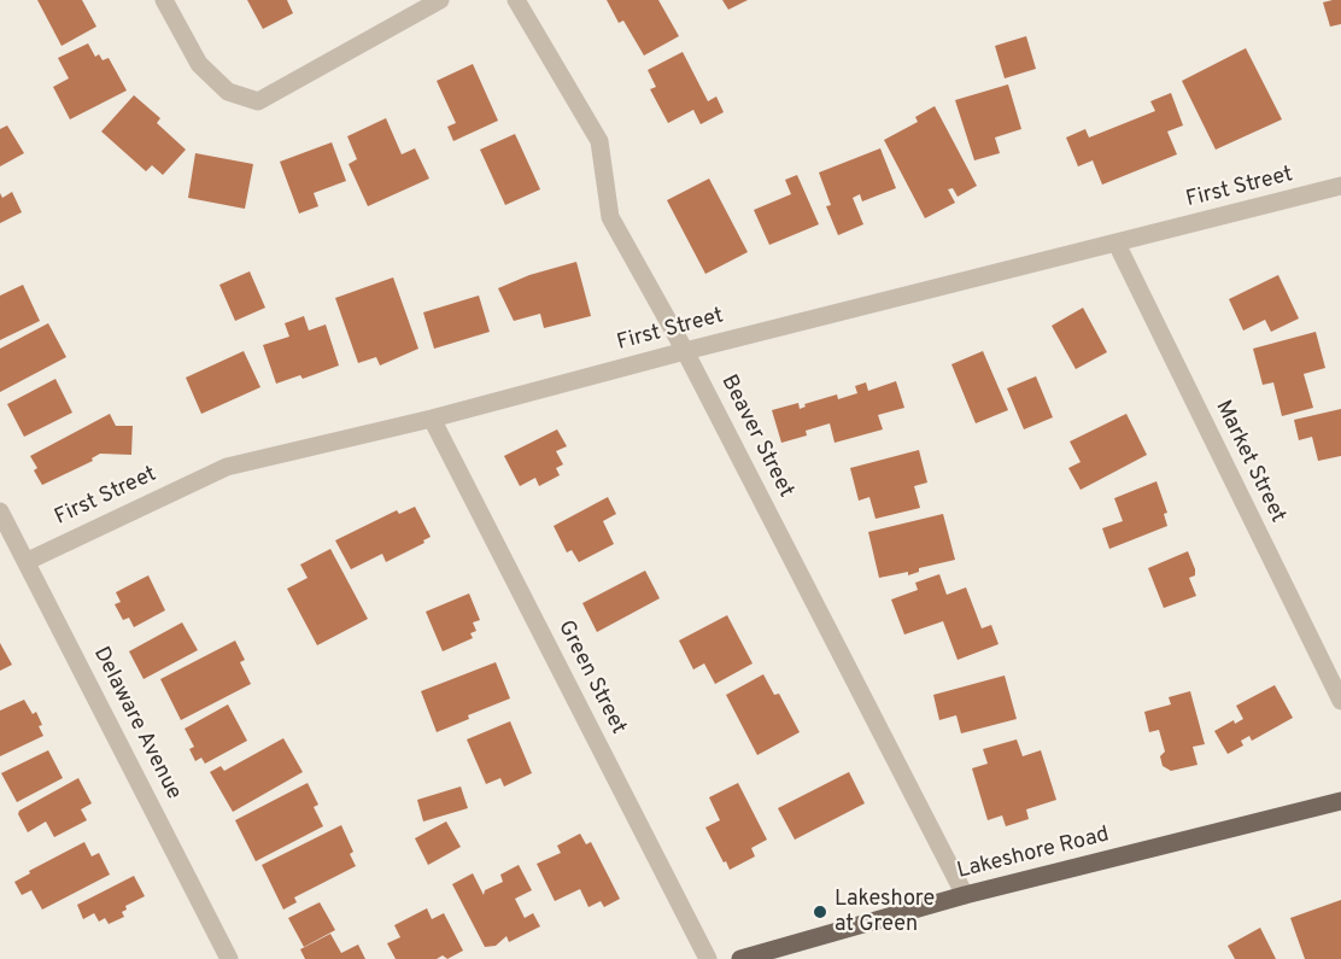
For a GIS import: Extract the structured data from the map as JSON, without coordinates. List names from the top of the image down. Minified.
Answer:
{"streets":{"main road":["Lakeshore Road"],"street":["First Street","Beaver Street","Market Street","Green Street","Delaware Avenue"]},"crossings":[["First Street","Beaver Street"],["First Street","Market Street"],["First Street","Green Street"],["First Street","Delaware Avenue"],["Beaver Street","Lakeshore Road"]],"places":["Lakeshore at Green"]}
